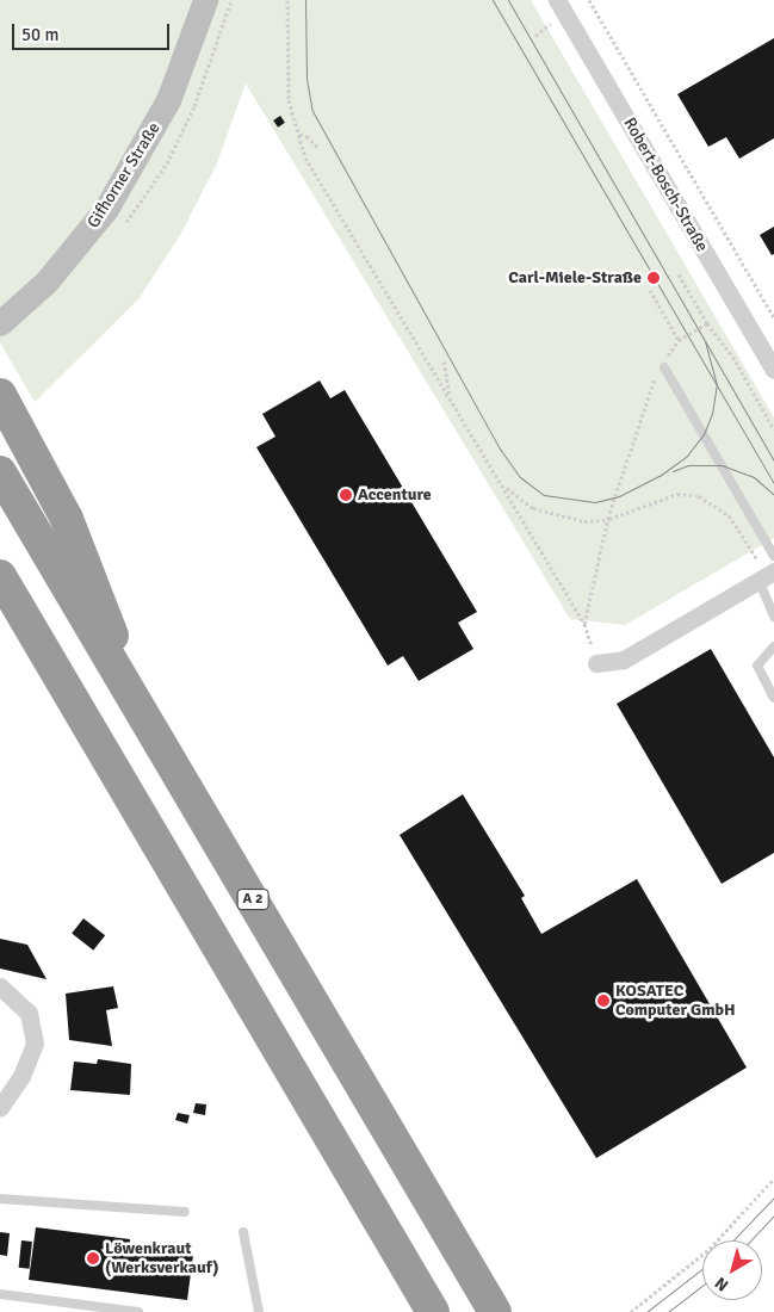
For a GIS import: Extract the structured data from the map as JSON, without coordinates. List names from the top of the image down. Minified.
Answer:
{"streets":{"highway":["A 2"],"main road":["Gifhorner Straße"],"street":["Robert-Bosch-Straße"]},"places":["Carl-Miele-Straße","Accenture","KOSATEC Computer GmbH","Löwenkraut (Werksverkauf)"],"scale_bar":"50 m","north":"bottom left"}
